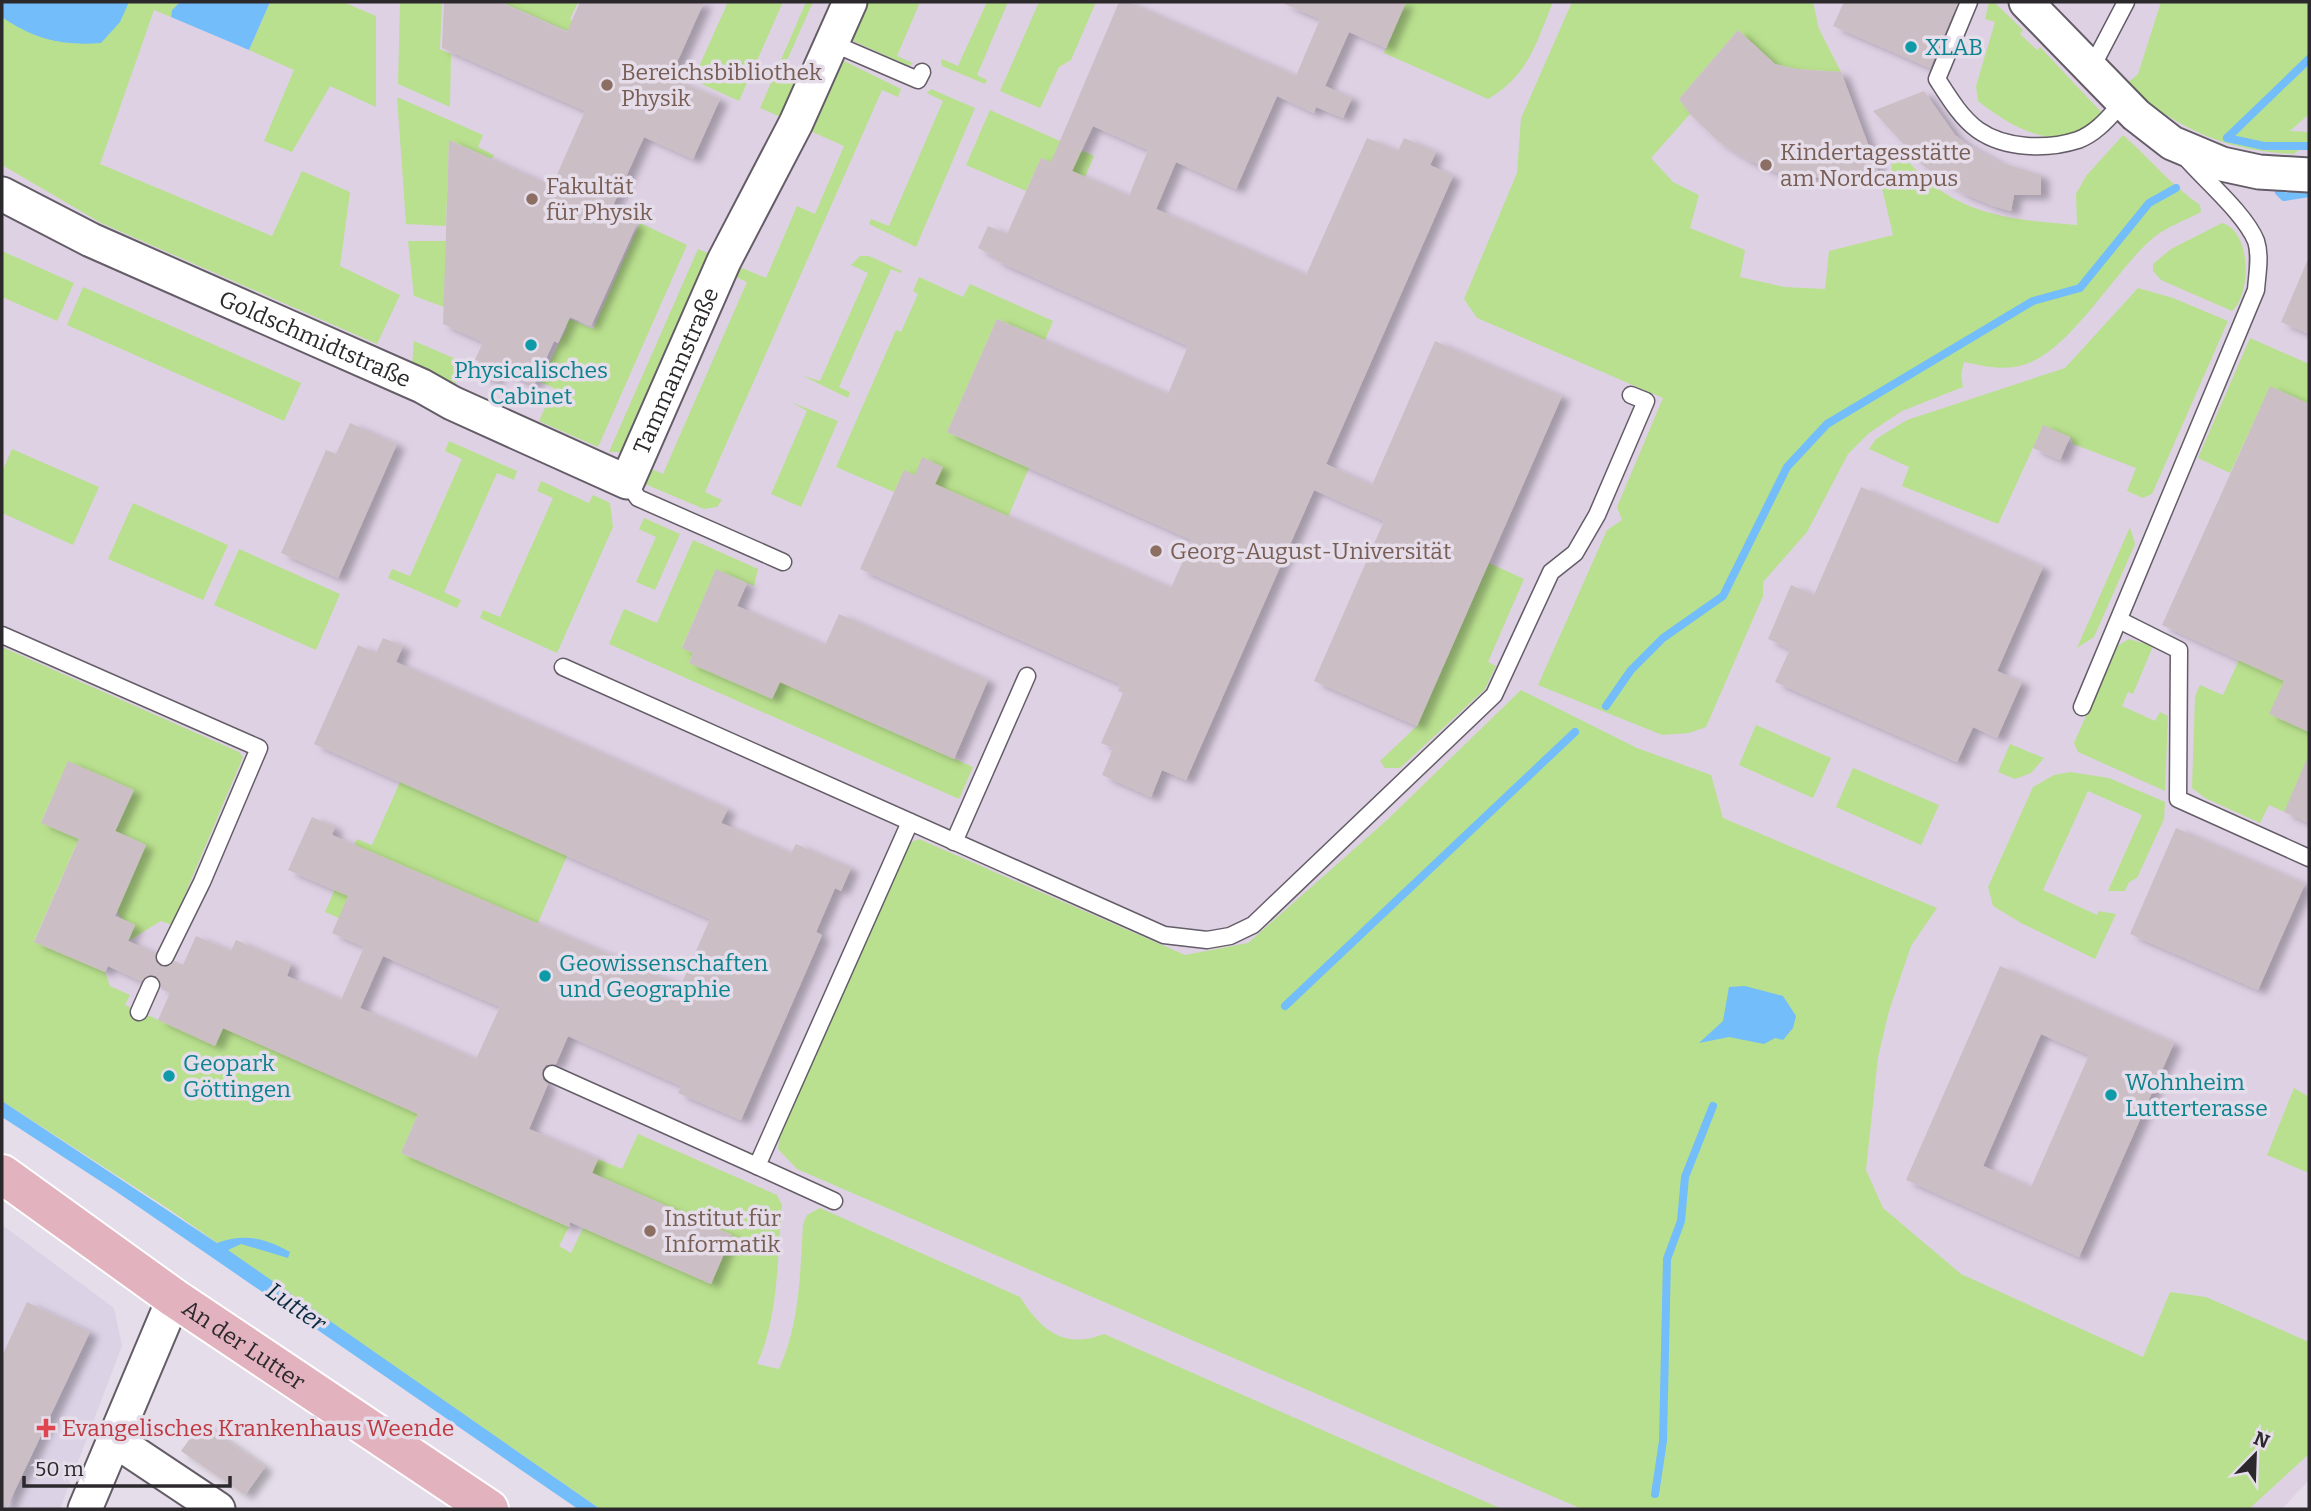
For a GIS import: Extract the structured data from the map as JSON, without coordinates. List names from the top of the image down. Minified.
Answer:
{"streets":{"main road":["An der Lutter"],"street":["Goldschmidtstraße","Tammannstraße"]},"crossings":[["Goldschmidtstraße","Tammannstraße"]],"water":["Lutter"],"places":{"other":["XLAB","Bereichsbibliothek Physik","Kindertagesstätte am Nordcampus","Fakultät für Physik","Physicalisches Cabinet","Georg-August-Universität","Geowissenschaften und Geographie","Geopark Göttingen","Wohnheim Lutterterasse","Institut für Informatik"],"health":["Evangelisches Krankenhaus Weende"]},"scale_bar":"50 m","north":"top right"}
